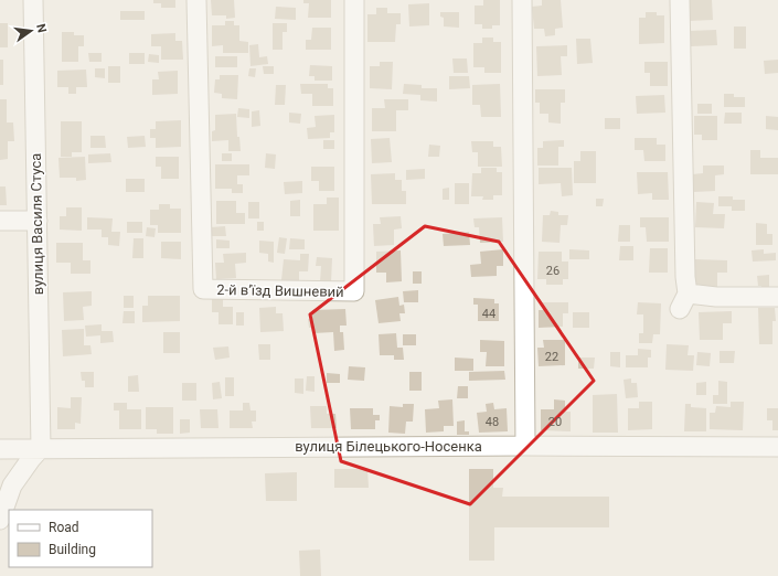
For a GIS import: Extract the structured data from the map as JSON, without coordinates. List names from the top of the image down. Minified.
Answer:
{"streets":{"street":["вулиця Василя Стуса","2-й вʼїзд Вишневий","вулиця Білецького-Носенка"]},"crossings":[["вулиця Василя Стуса","вулиця Білецького-Носенка"]],"house_numbers":["26","44","22","48","20"],"legend":["Road","Building"],"north":"right"}
